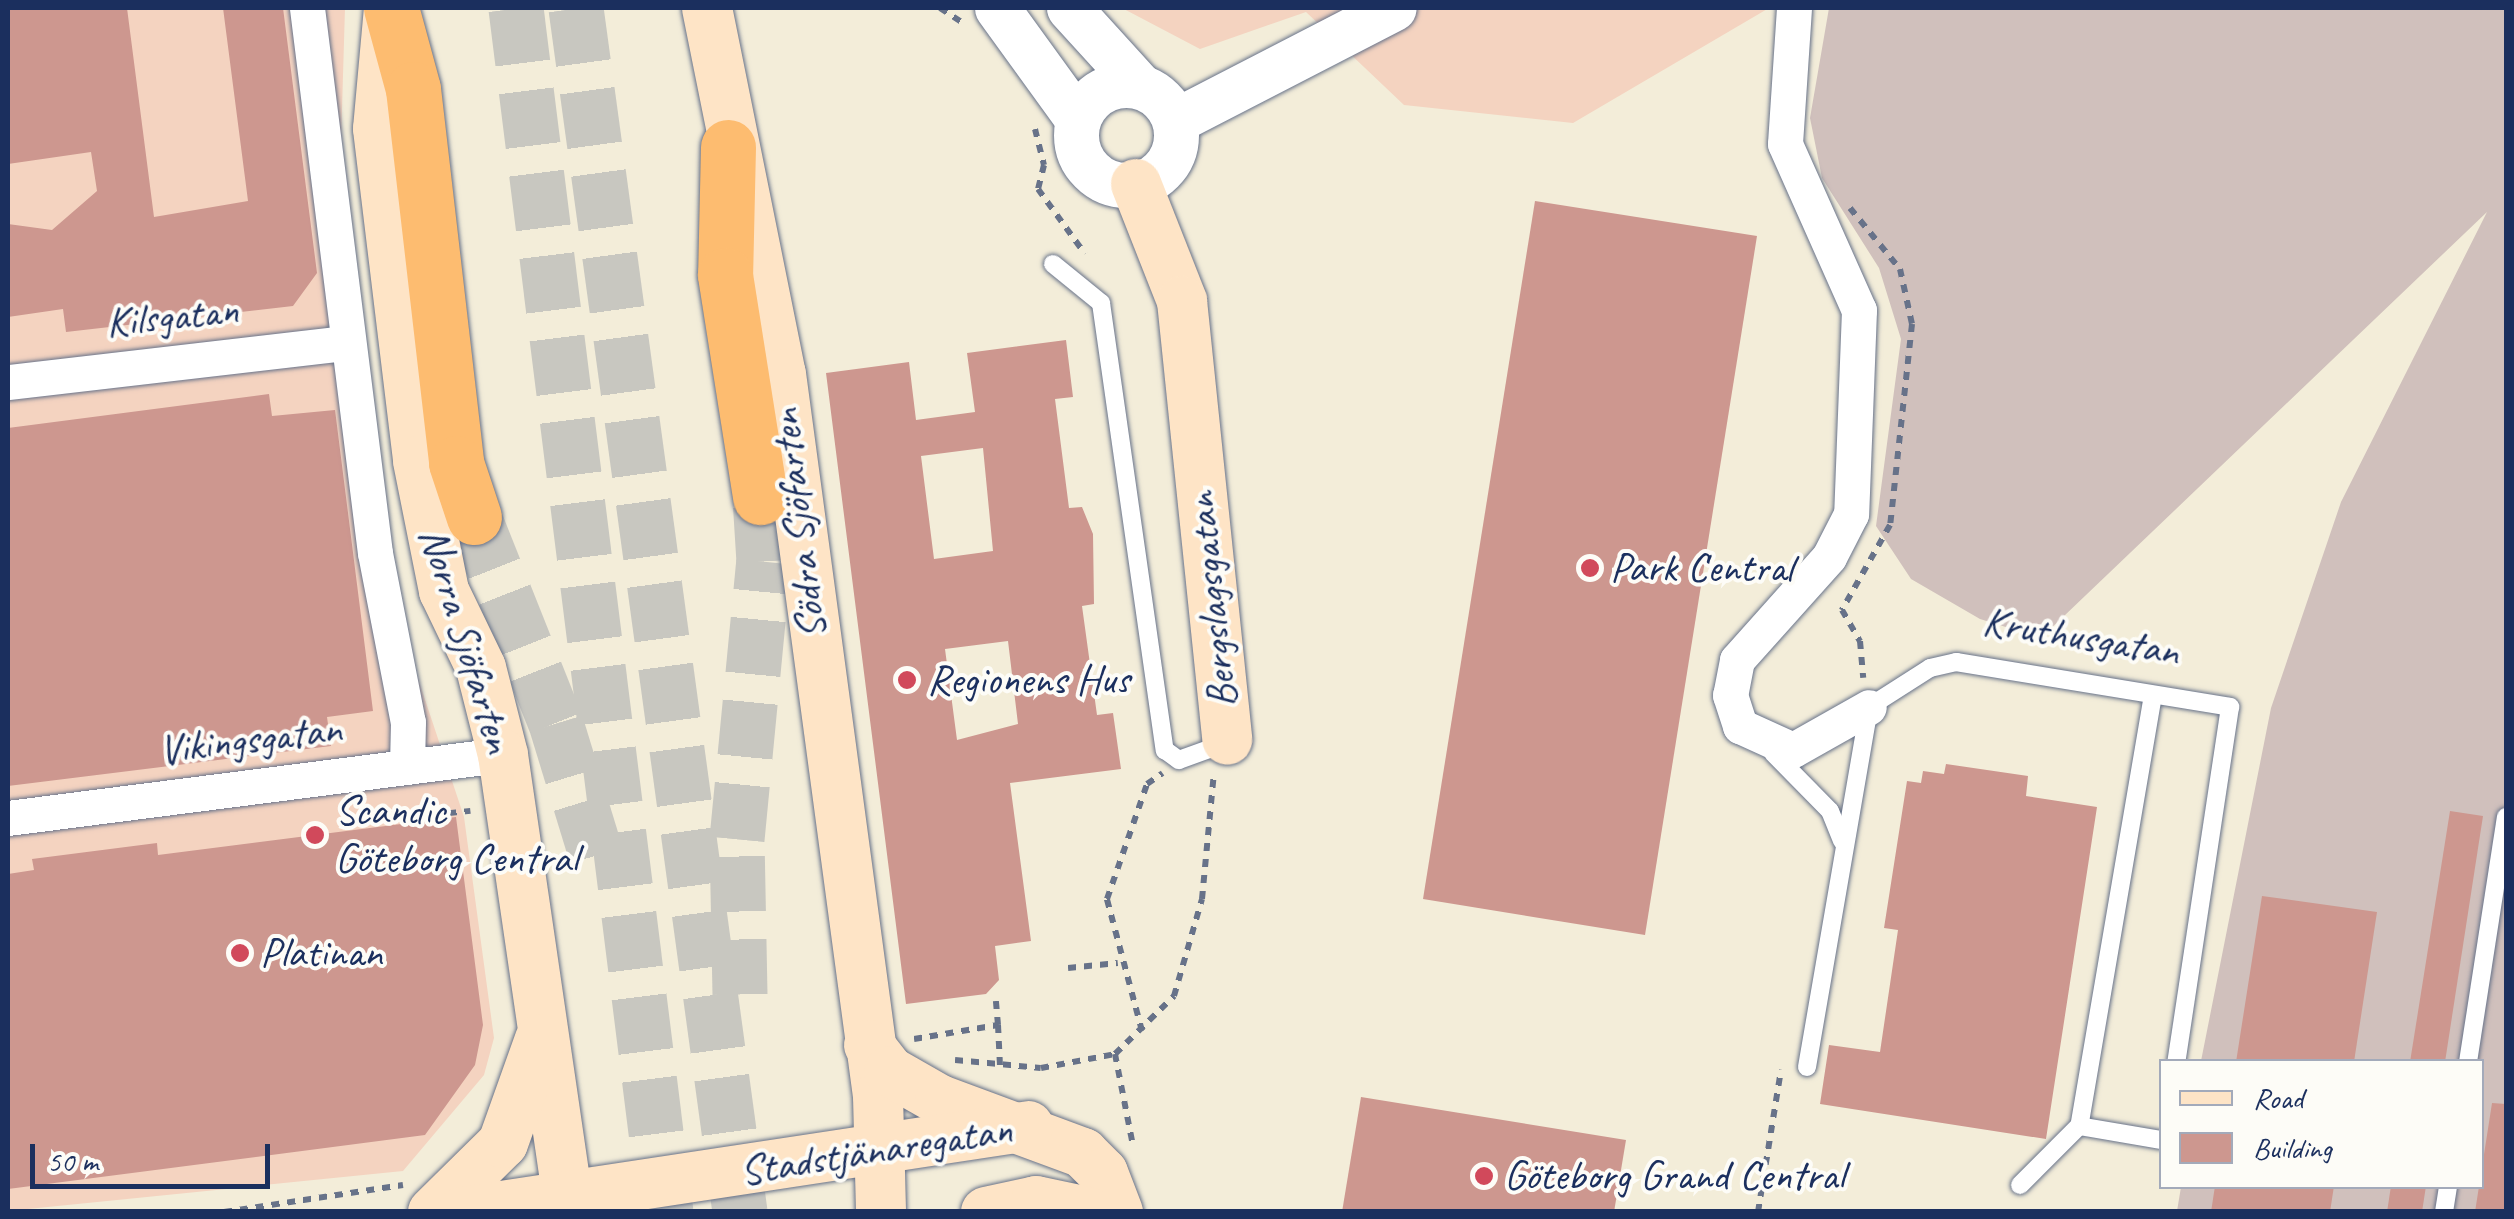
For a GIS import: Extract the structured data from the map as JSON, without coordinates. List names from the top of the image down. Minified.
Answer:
{"streets":{"main road":["Södra Sjöfarten","Bergslagsgatan","Norra Sjöfarten","Stadstjänaregatan"],"street":["Kilsgatan","Kruthusgatan","Vikingsgatan"]},"crossings":[["Södra Sjöfarten","Stadstjänaregatan"],["Norra Sjöfarten","Vikingsgatan"],["Norra Sjöfarten","Stadstjänaregatan"]],"places":["Park Central","Regionens Hus","Scandic Göteborg Central","Platinan","Göteborg Grand Central"],"legend":["Road","Building"],"scale_bar":"50 m"}
